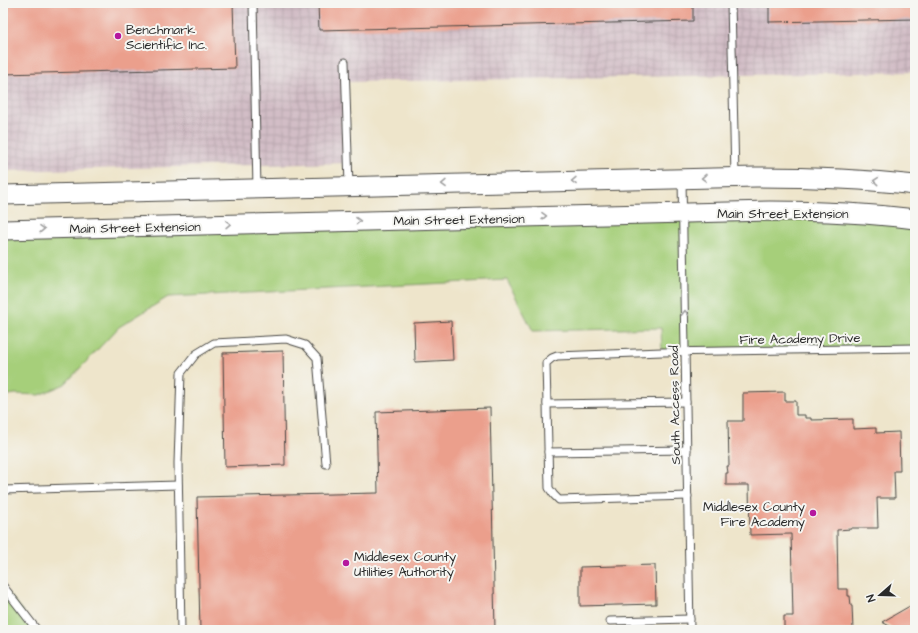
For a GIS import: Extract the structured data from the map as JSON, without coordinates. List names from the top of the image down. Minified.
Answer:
{"streets":{"main road":["Main Street Extension"],"lane":["Fire Academy Drive","South Access Road"]},"crossings":[["Main Street Extension","South Access Road"],["Fire Academy Drive","South Access Road"]],"places":["Benchmark Scientific Inc.","Middlesex County Fire Academy","Middlesex County Utilities Authority"],"north":"left"}
